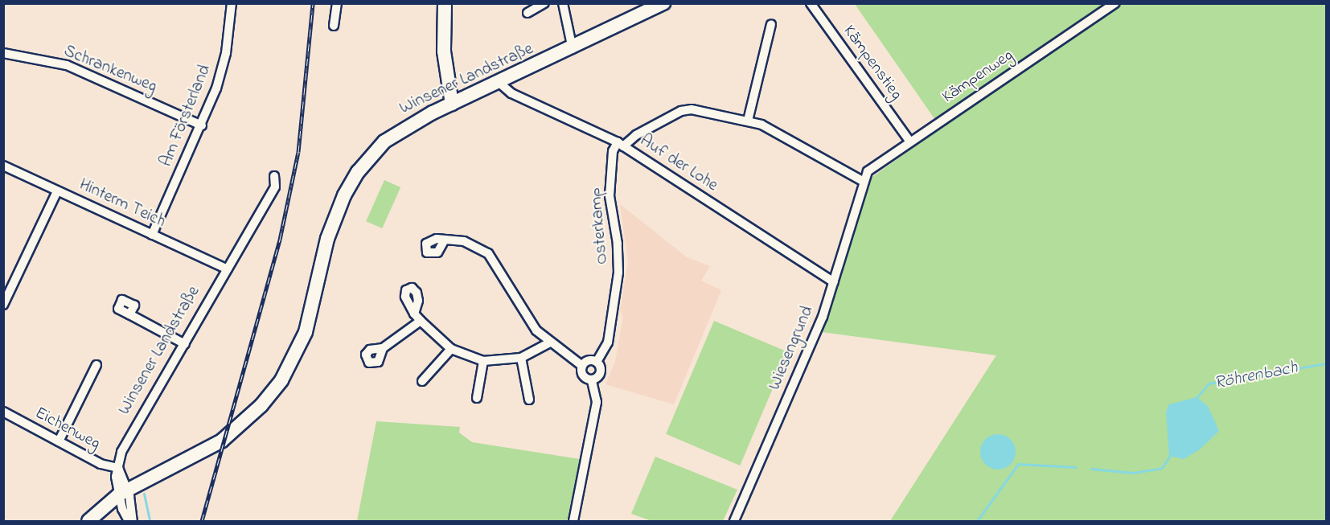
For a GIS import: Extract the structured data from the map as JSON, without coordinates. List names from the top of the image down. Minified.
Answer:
{"streets":{"street":["Kämpenstieg","Schrankenweg","Kämpenweg","Winsener Landstraße","Am Försterland","Auf der Lohe","Hinterm Teich","Osterkamp","Wiesengrund","Eichenweg"]},"crossings":[["Kämpenstieg","Kämpenweg"],["Schrankenweg","Am Försterland"],["Kämpenweg","Wiesengrund"],["Winsener Landstraße","Auf der Lohe"],["Winsener Landstraße","Hinterm Teich"],["Winsener Landstraße","Eichenweg"],["Am Försterland","Hinterm Teich"],["Auf der Lohe","Osterkamp"],["Auf der Lohe","Wiesengrund"]],"water":["Röhrenbach"]}
